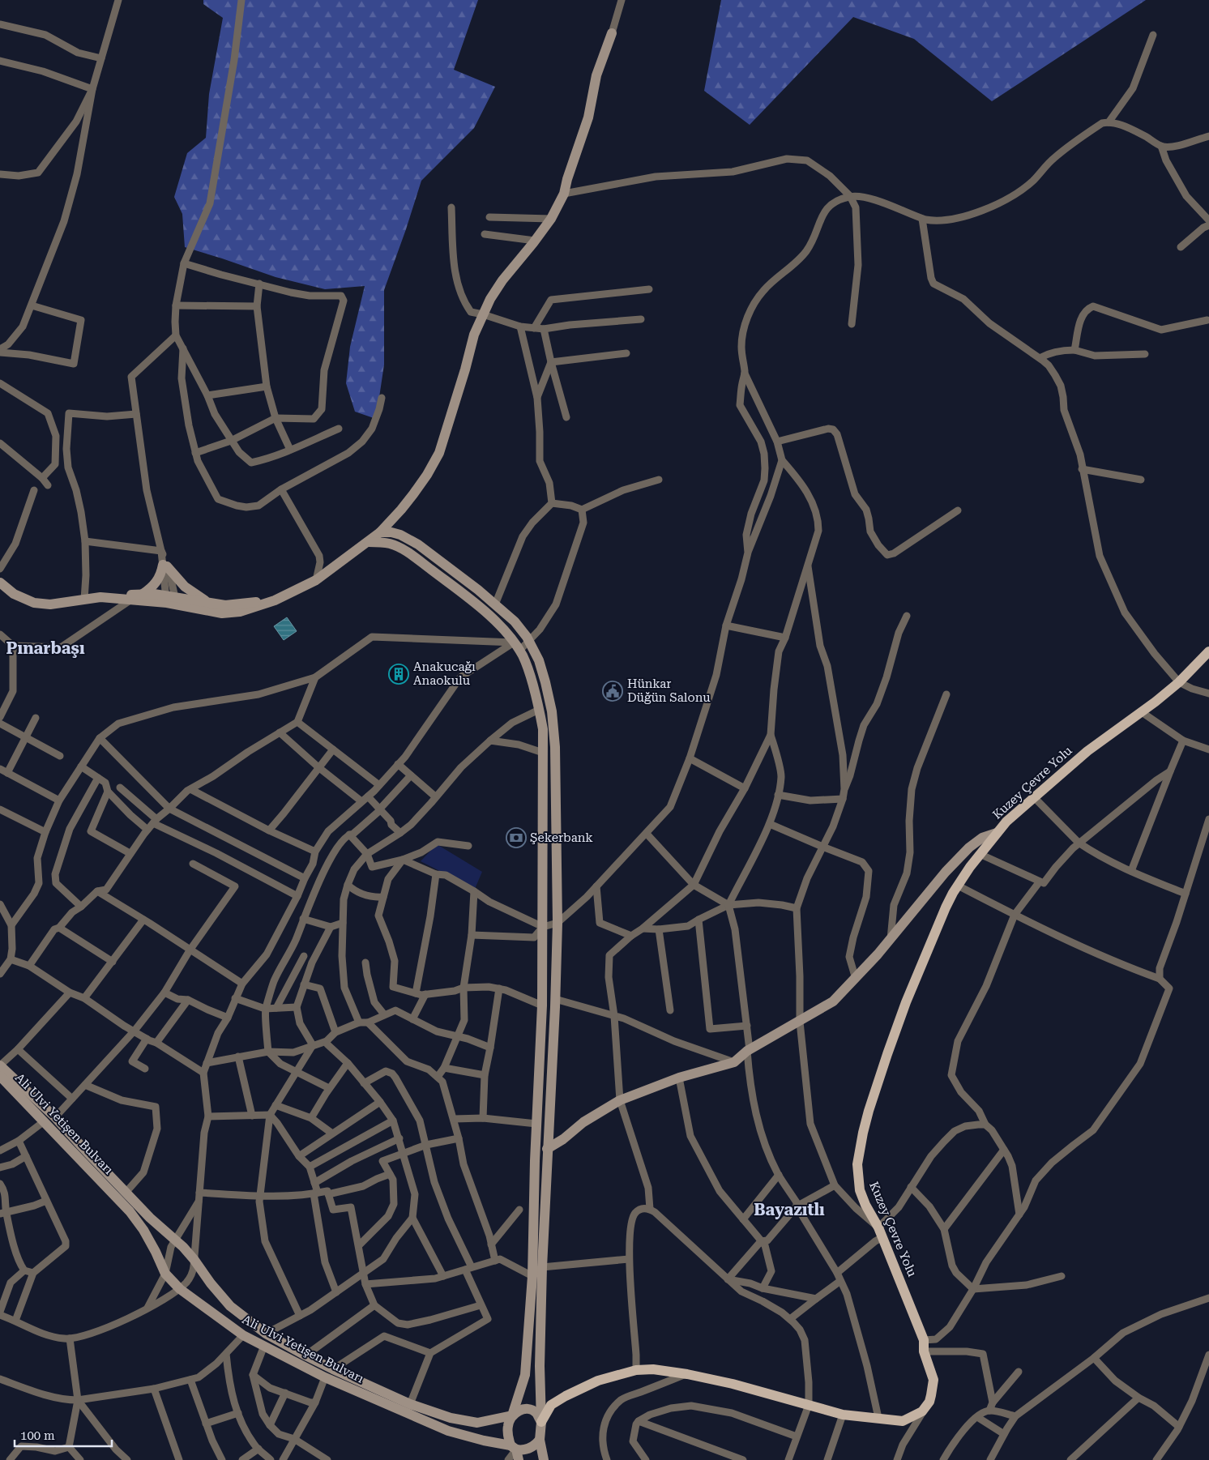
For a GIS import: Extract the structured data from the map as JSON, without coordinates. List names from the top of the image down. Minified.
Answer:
{"streets":{"main road":["Kuzey Çevre Yolu","Ali Ulvi Yetişen Bulvarı"]},"districts":["Pınarbaşı","Bayazıtlı"],"places":{"building":["Anakucağı Anaokulu"],"public building":["Hünkar Düğün Salonu"],"bank":["Şekerbank"]},"scale_bar":"100 m"}
